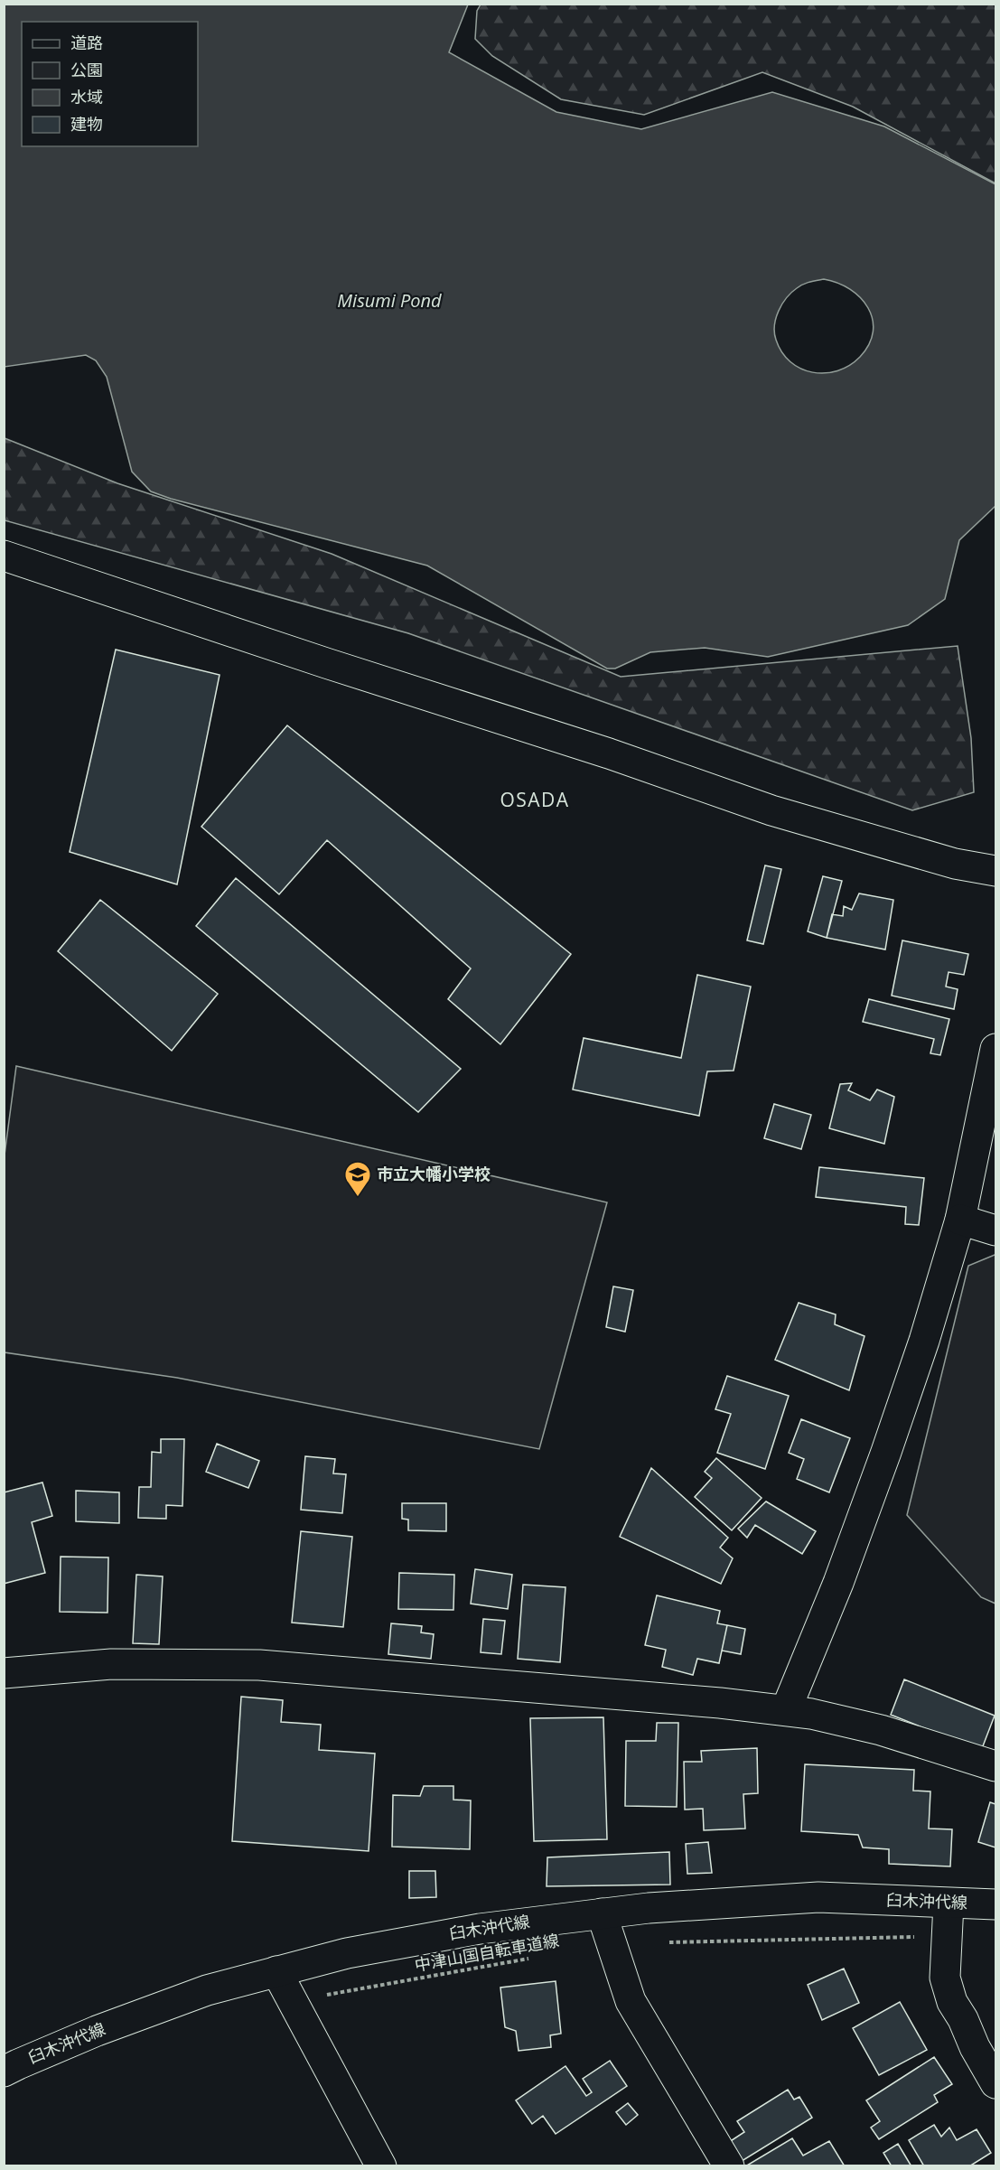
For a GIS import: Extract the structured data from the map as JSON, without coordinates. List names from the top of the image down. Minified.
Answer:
{"streets":{"street":["臼木沖代線"],"path":["中津山国自転車道線"]},"districts":["OSADA"],"water":["Misumi Pond"],"places":{"school or university":["市立大幡小学校"]},"legend":["道路","公園","水域","建物"]}
